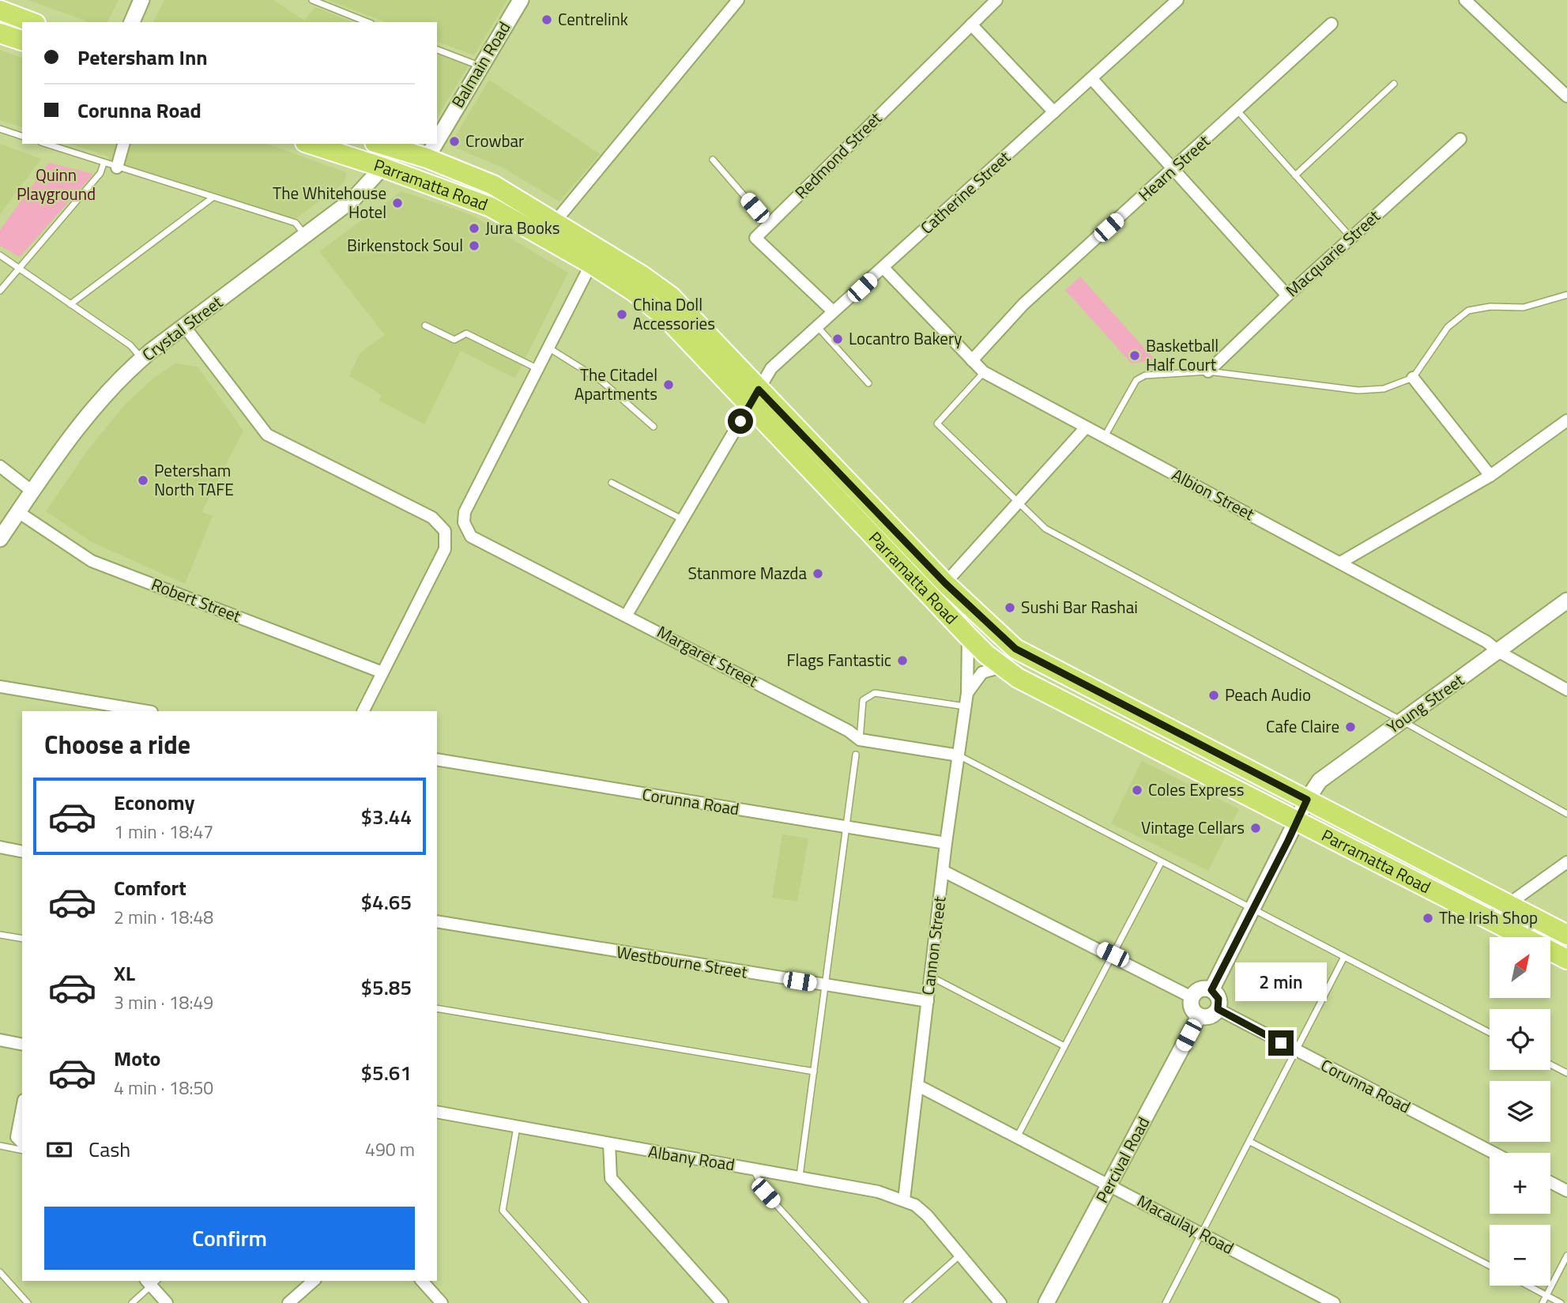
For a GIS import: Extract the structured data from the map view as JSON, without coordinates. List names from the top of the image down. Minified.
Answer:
{"streets":{"highway":["Parramatta Road"],"street":["Balmain Road","Redmond Street","Hearn Street","Catherine Street","Macquarie Street","Crystal Street","Albion Street","Robert Street","Margaret Street","Young Street","Corunna Road","Cannon Street","Westbourne Street","Albany Road","Percival Road","Macaulay Road"]},"crossings":[["Balmain Road","Parramatta Road"],["Redmond Street","Catherine Street"],["Hearn Street","Albion Street"],["Parramatta Road","Catherine Street"],["Parramatta Road","Crystal Street"],["Parramatta Road","Young Street"],["Parramatta Road","Cannon Street"],["Catherine Street","Albion Street"],["Catherine Street","Margaret Street"],["Crystal Street","Robert Street"],["Albion Street","Young Street"],["Margaret Street","Cannon Street"],["Corunna Road","Cannon Street"],["Corunna Road","Percival Road"],["Cannon Street","Westbourne Street"],["Cannon Street","Albany Road"],["Cannon Street","Macaulay Road"],["Percival Road","Macaulay Road"]],"parks":["Quinn Playground"],"places":["Centrelink","Crowbar","The Whitehouse Hotel","Jura Books","Birkenstock Soul","China Doll Accessories","Locantro Bakery","Basketball Half Court","The Citadel Apartments","Petersham North TAFE","Stanmore Mazda","Sushi Bar Rashai","Flags Fantastic","Peach Audio","Cafe Claire","Coles Express","Vintage Cellars","The Irish Shop"],"north":"top right","page":{"banner":["Petersham Inn","Corunna Road"],"heading":"Choose a ride","list":[{"name":"Economy","note":"1 min · 18:47","value":"$3.44"},{"name":"Comfort","note":"2 min · 18:48","value":"$4.65"},{"name":"XL","note":"3 min · 18:49","value":"$5.85"},{"name":"Moto","note":"4 min · 18:50","value":"$5.61"}],"map_buttons":["+","−"],"bubble":"2 min","pay":["Cash","490 m"],"buttons":"Confirm"}}
